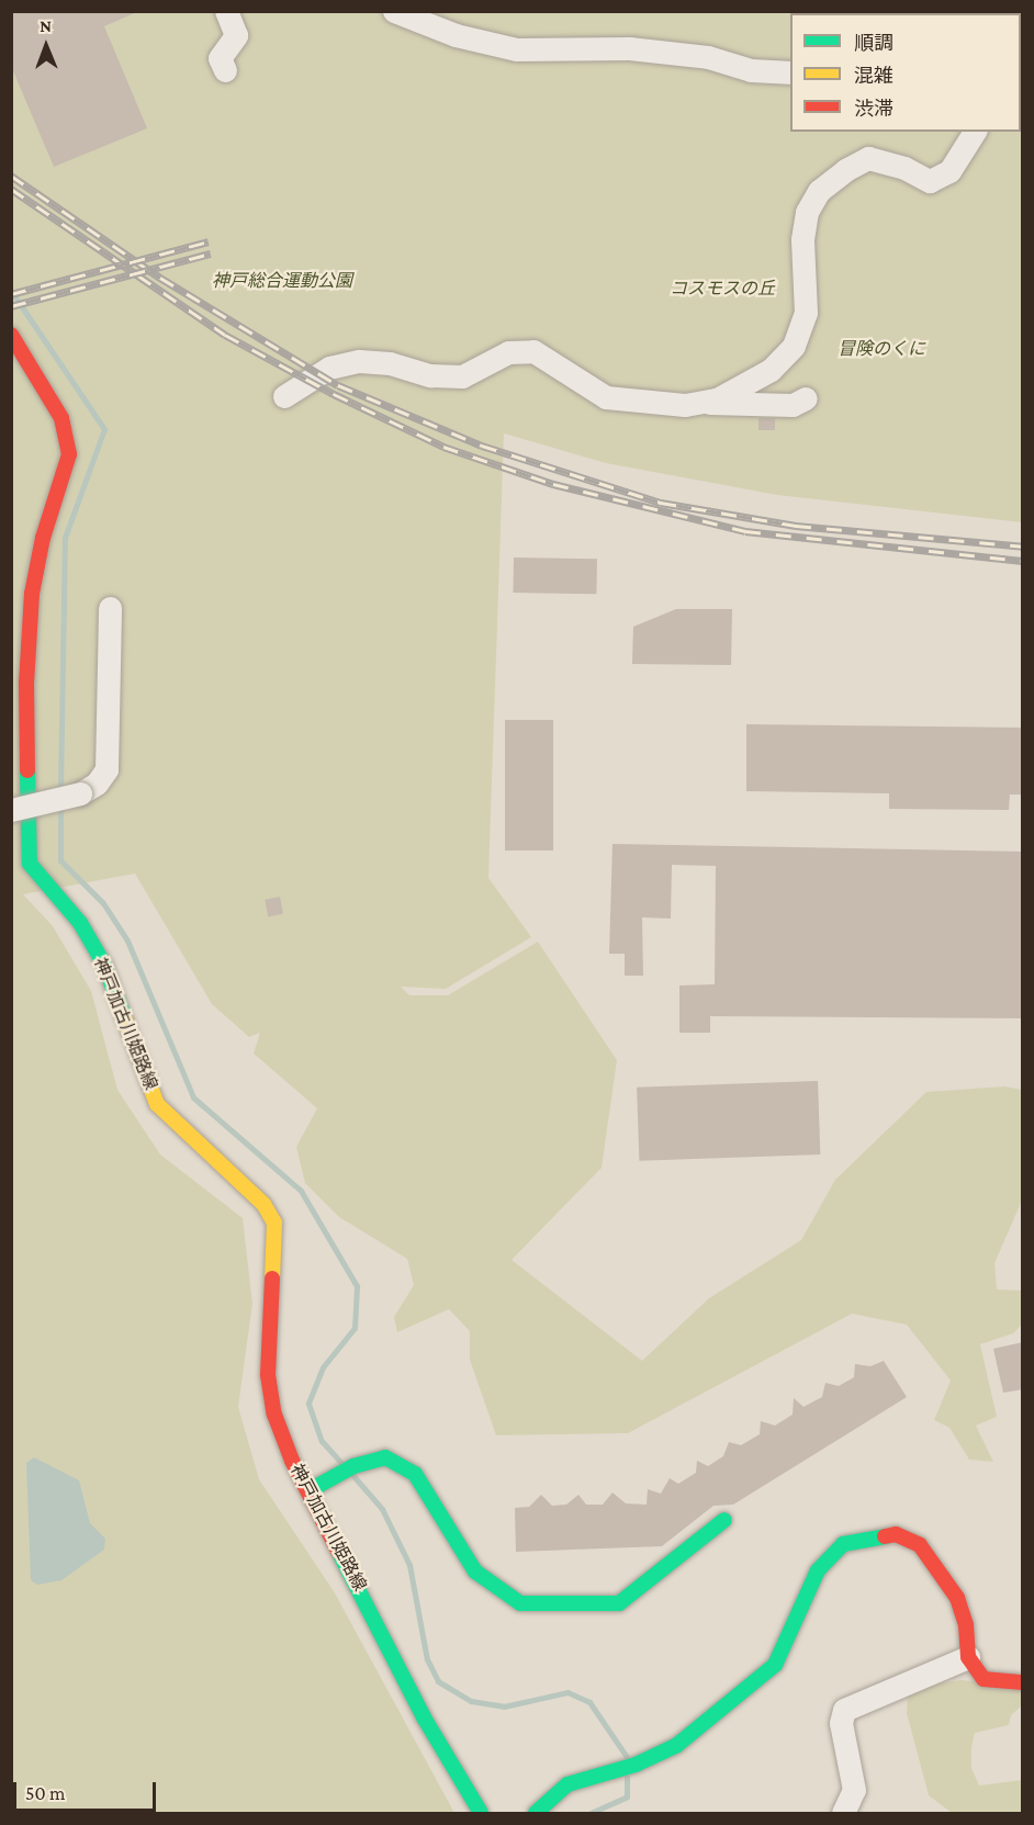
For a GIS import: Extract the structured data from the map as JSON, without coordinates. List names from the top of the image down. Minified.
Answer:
{"streets":{"main road":["神戸加古川姫路線"]},"parks":["神戸総合運動公園","コスモスの丘","冒険のくに"],"legend":["順調","混雑","渋滞"],"scale_bar":"50 m","north":"top"}
